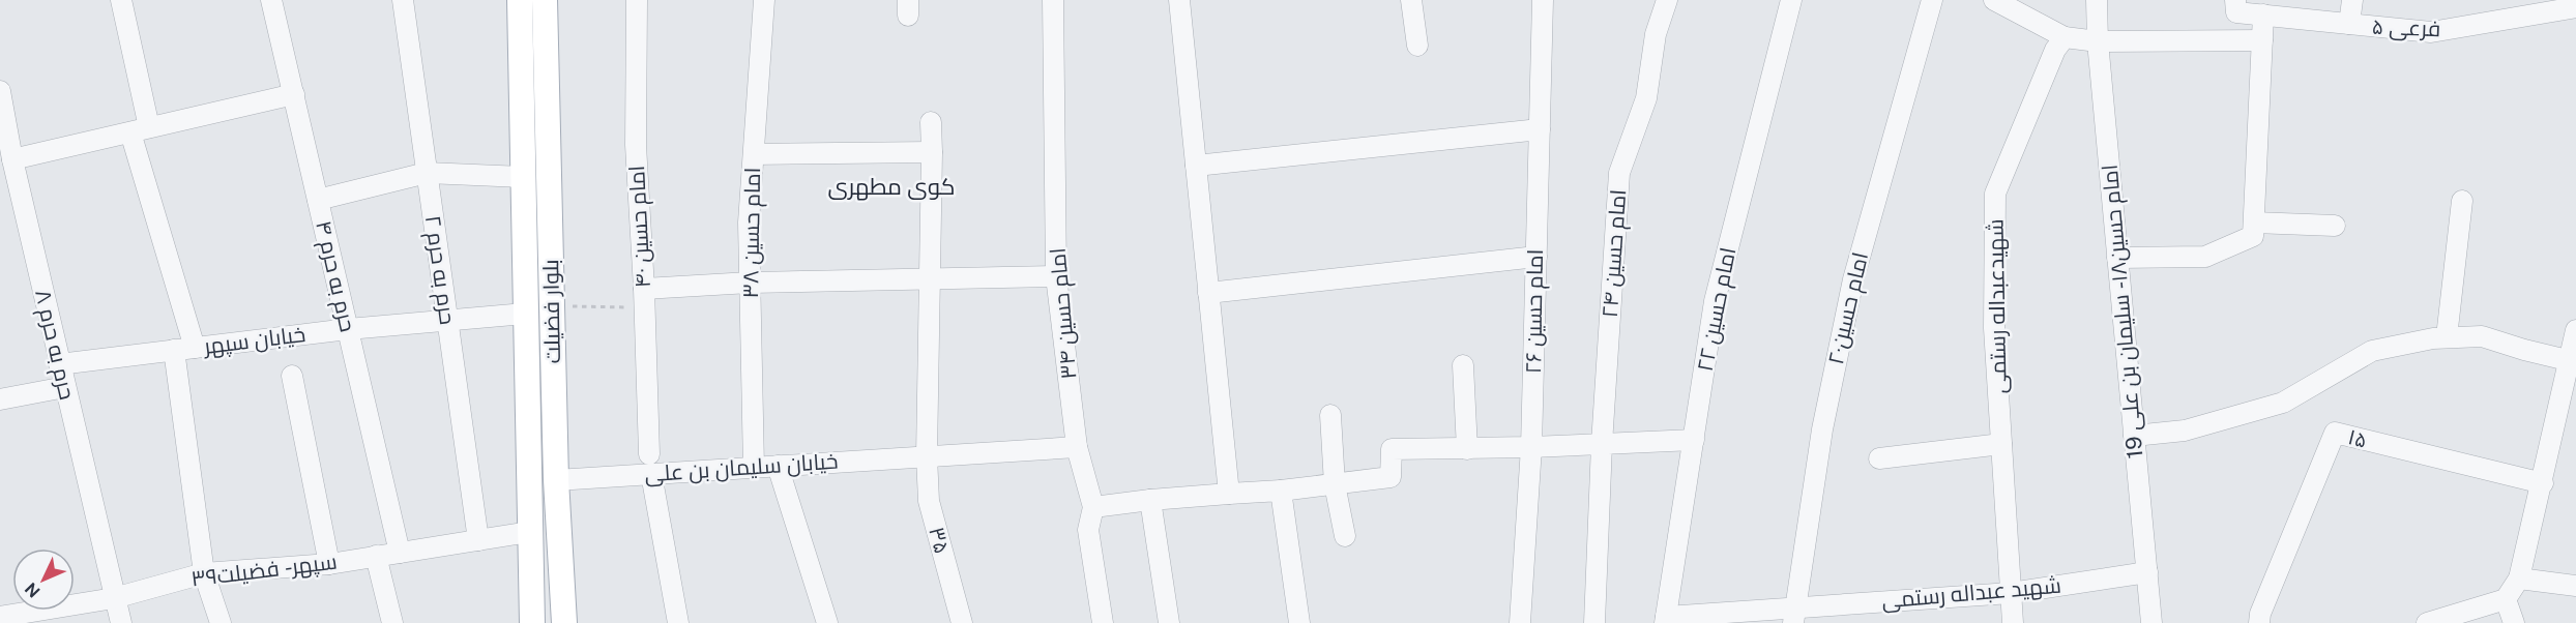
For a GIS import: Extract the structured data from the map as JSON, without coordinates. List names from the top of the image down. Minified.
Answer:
{"streets":{"main road":["بلوار فضیلت"],"street":["فرعی ۵","امام حسین ۴۰","امام حسین ۳۸","امام حسین ۲۴","حرم به حرم ۲","حرم به حرم ۴","شهیدعبداله رستمی","امام حسین۲۰","امام حسین ۲۲","امام حسین ۲۶","امام حسین۱۸ - سلیمان بن علی 19","امام حسین ۳۴","خیابان سپهر","حرم به حرم ۸","۱۵","خیابان سلیمان بن علی","۳۵","سپهر - فضیلت۳۹","شهید عبداله رستمی"]},"crossings":[["امام حسین ۴۰","خیابان سلیمان بن علی"],["امام حسین ۳۸","خیابان سلیمان بن علی"],["حرم به حرم ۲","خیابان سپهر"],["حرم به حرم ۲","سپهر - فضیلت۳۹"],["حرم به حرم ۴","خیابان سپهر"],["حرم به حرم ۴","سپهر - فضیلت۳۹"],["شهیدعبداله رستمی","شهید عبداله رستمی"],["امام حسین۲۰","شهید عبداله رستمی"],["امام حسین ۲۲","شهید عبداله رستمی"],["بلوار فضیلت","خیابان سپهر"],["بلوار فضیلت","خیابان سلیمان بن علی"],["بلوار فضیلت","سپهر - فضیلت۳۹"],["امام حسین۱۸ - سلیمان بن علی 19","شهید عبداله رستمی"],["امام حسین ۳۴","خیابان سلیمان بن علی"],["خیابان سپهر","حرم به حرم ۸"],["حرم به حرم ۸","سپهر - فضیلت۳۹"],["خیابان سلیمان بن علی","۳۵"]],"districts":["کوی مطهری"],"north":"bottom left"}
